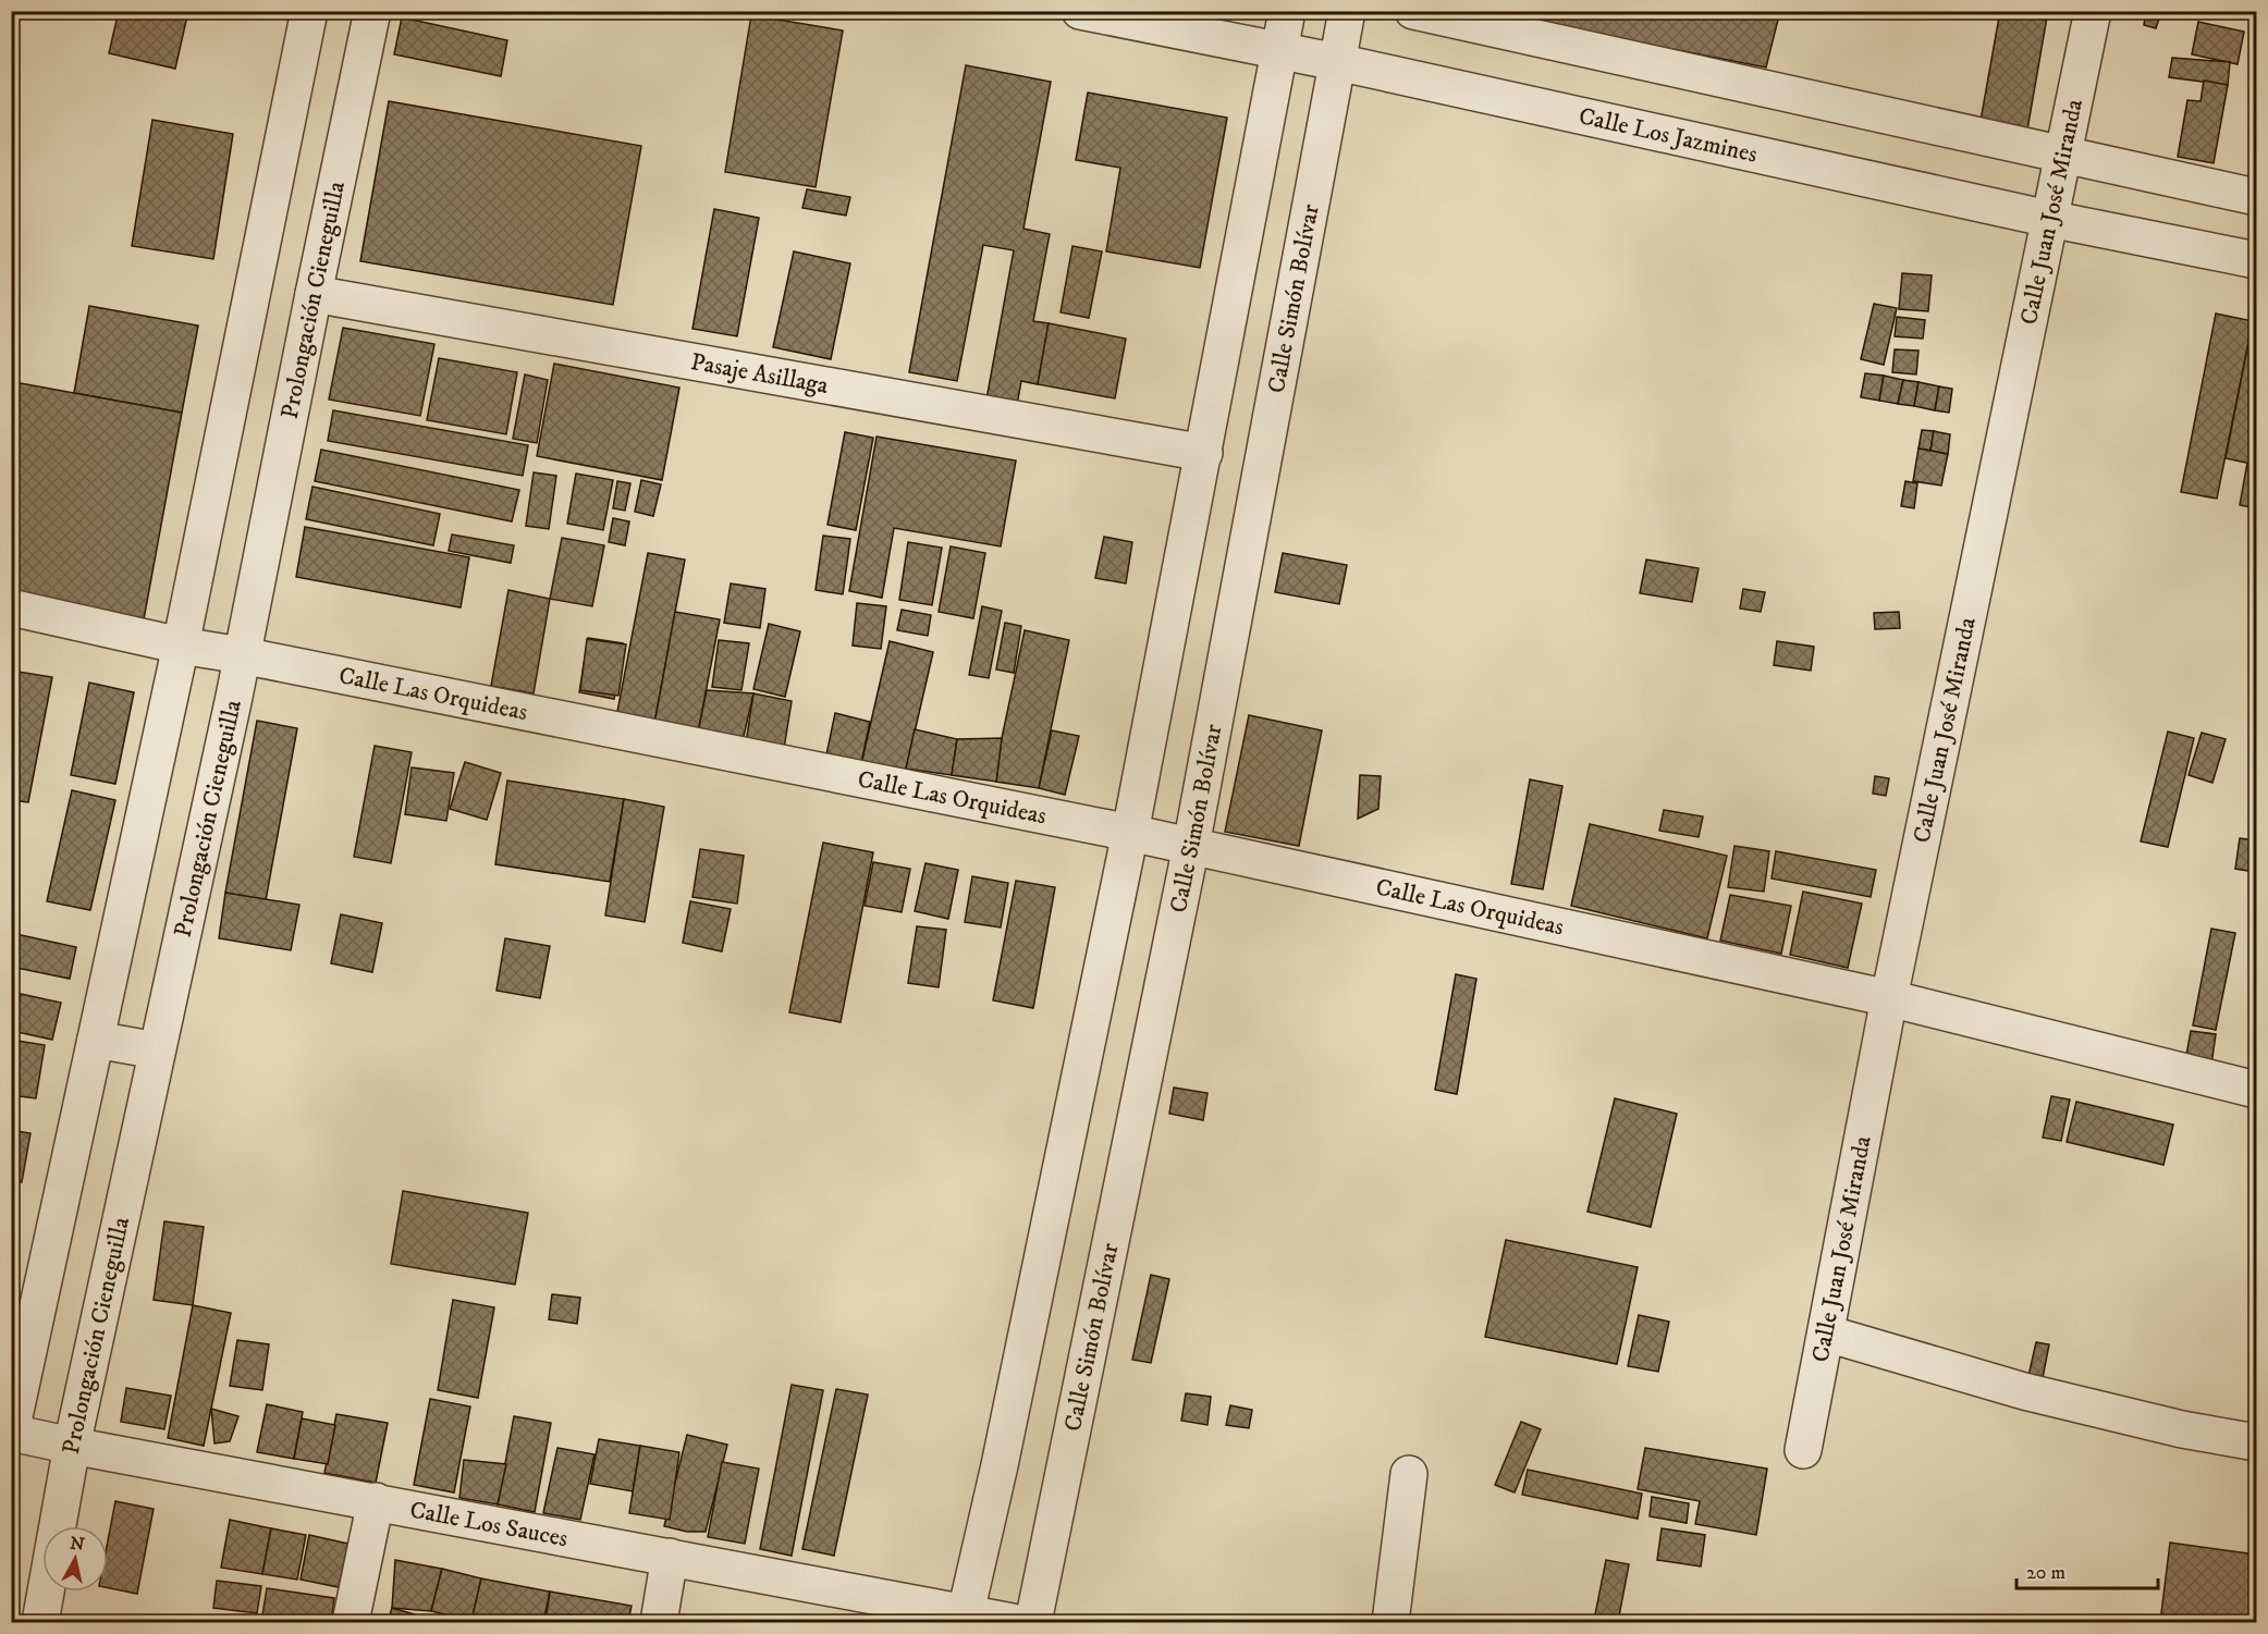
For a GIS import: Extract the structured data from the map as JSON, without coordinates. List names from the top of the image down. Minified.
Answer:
{"streets":{"street":["Calle Los Jazmines","Calle Juan José Miranda","Prolongación Cieneguilla","Calle Simón Bolívar","Pasaje Asillaga","Calle Las Orquideas","Calle Los Sauces"]},"crossings":[["Calle Los Jazmines","Calle Juan José Miranda"],["Calle Los Jazmines","Calle Simón Bolívar"],["Calle Juan José Miranda","Calle Las Orquideas"],["Prolongación Cieneguilla","Pasaje Asillaga"],["Prolongación Cieneguilla","Calle Las Orquideas"],["Prolongación Cieneguilla","Calle Los Sauces"],["Calle Simón Bolívar","Calle Las Orquideas"]],"scale_bar":"20 m","north":"top"}
